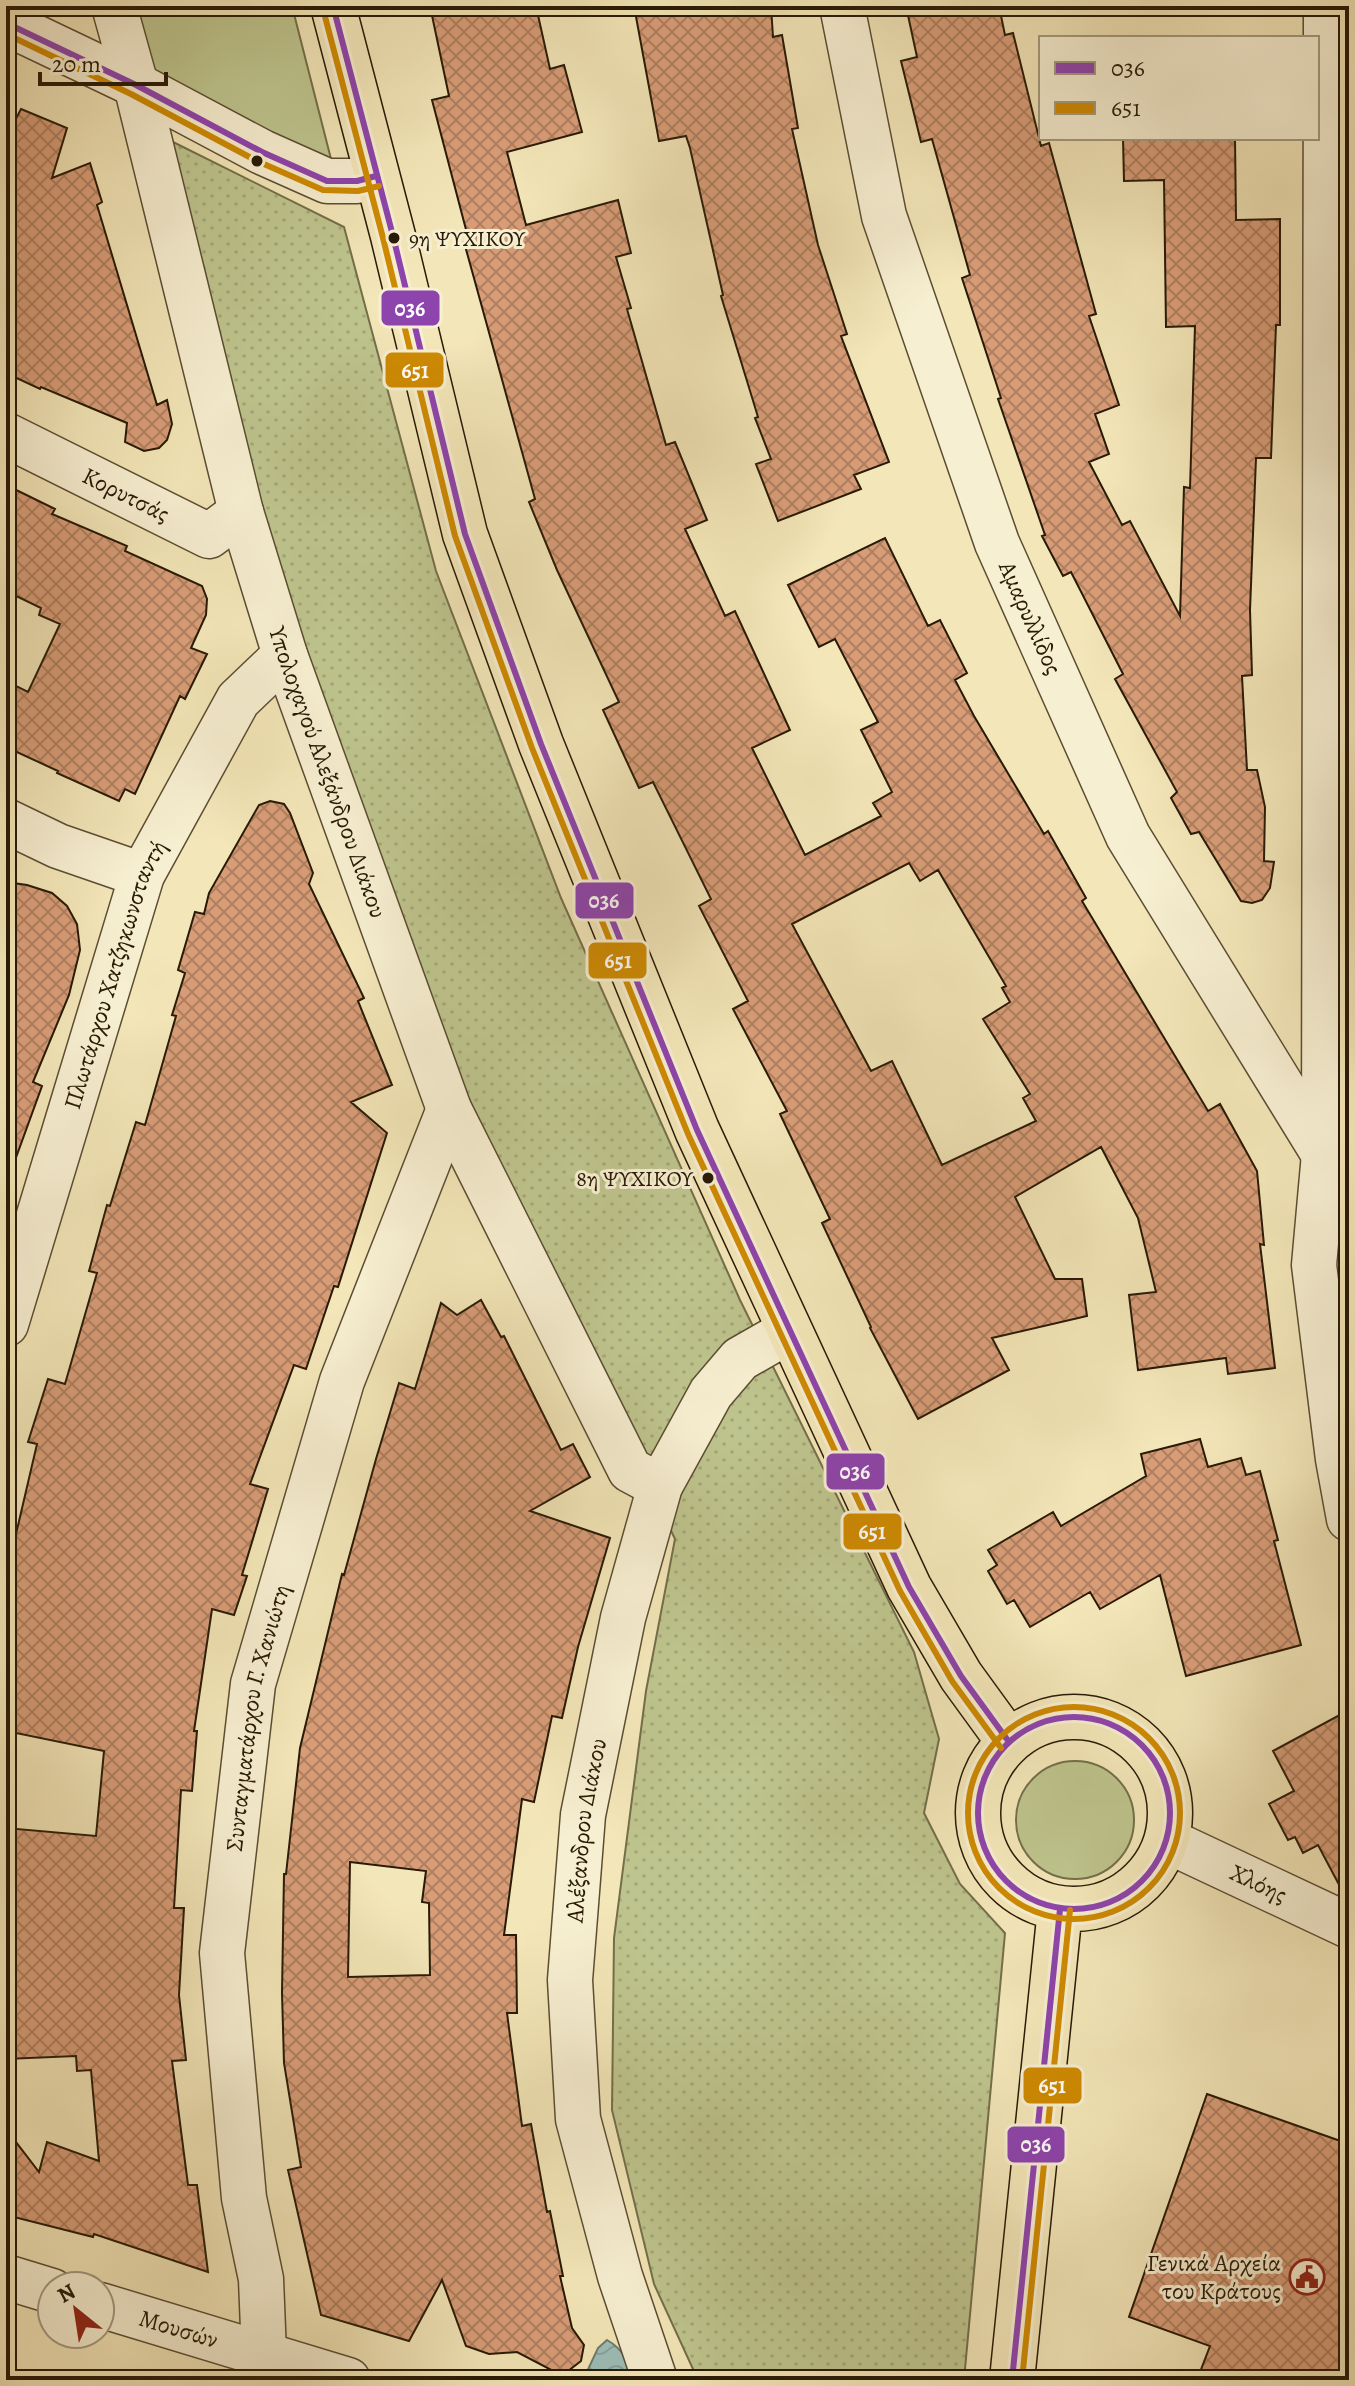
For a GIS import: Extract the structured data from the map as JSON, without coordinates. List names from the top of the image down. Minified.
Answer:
{"streets":{"street":["Κορυτσάς","Αμαρυλλίδος","Υπολοχαγού Αλεξάνδρου Διάκου","Πλωτάρχου Χατζηκωνσταντή","Συνταγματάρχου Γ. Χανιώτη","Αλέξανδρου Διάκου","Χλόης","Μουσών"]},"crossings":[["Κορυτσάς","Υπολοχαγού Αλεξάνδρου Διάκου"],["Υπολοχαγού Αλεξάνδρου Διάκου","Πλωτάρχου Χατζηκωνσταντή"],["Υπολοχαγού Αλεξάνδρου Διάκου","Συνταγματάρχου Γ. Χανιώτη"],["Υπολοχαγού Αλεξάνδρου Διάκου","Αλέξανδρου Διάκου"],["Συνταγματάρχου Γ. Χανιώτη","Μουσών"]],"places":{"other":["9η ΨΥΧΙΚΟΥ","8η ΨΥΧΙΚΟΥ"],"public building":["Γενικά Αρχεία του Κράτους"]},"lines":["transit line 036","transit line 651"],"legend":["036","651"],"scale_bar":"20 m","north":"top left"}
